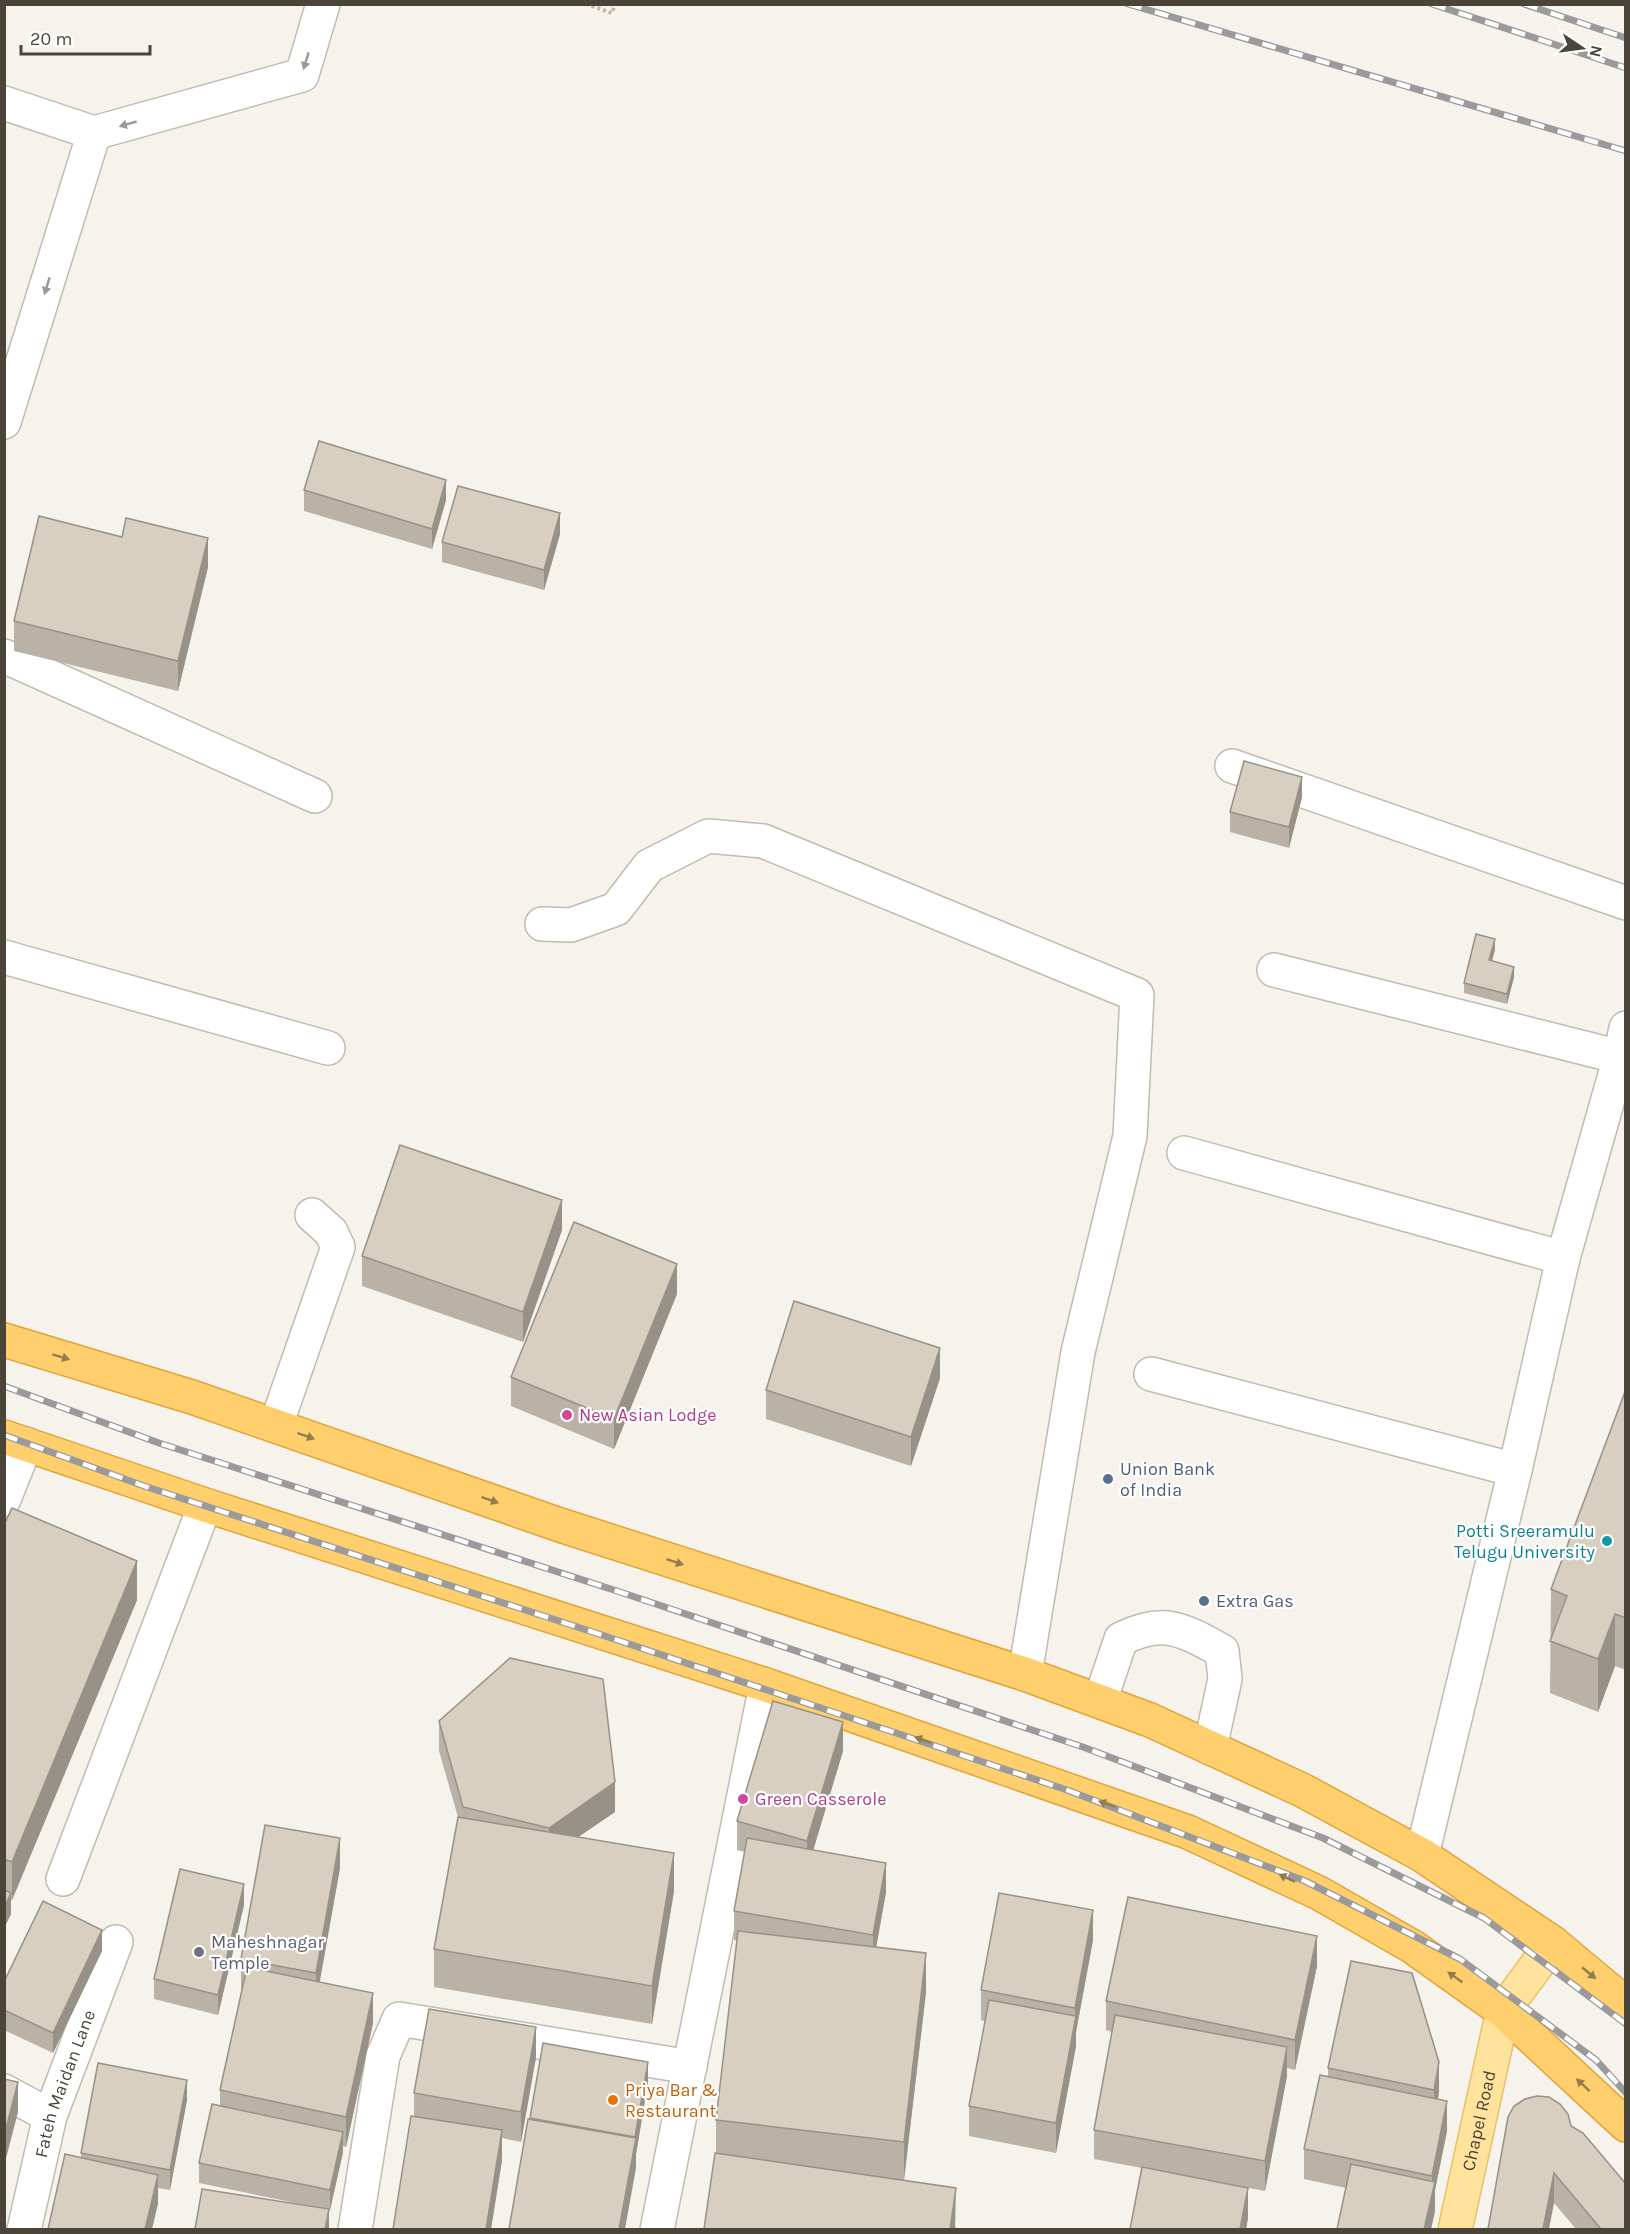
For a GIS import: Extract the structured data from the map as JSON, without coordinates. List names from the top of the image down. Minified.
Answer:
{"streets":{"main road":["Chapel Road"],"street":["Fateh Maidan Lane"]},"places":["New Asian Lodge","Union Bank of India","Potti Sreeramulu Telugu University","Extra Gas","Green Casserole","Maheshnagar Temple","Priya Bar & Restaurant"],"scale_bar":"20 m","north":"right"}
